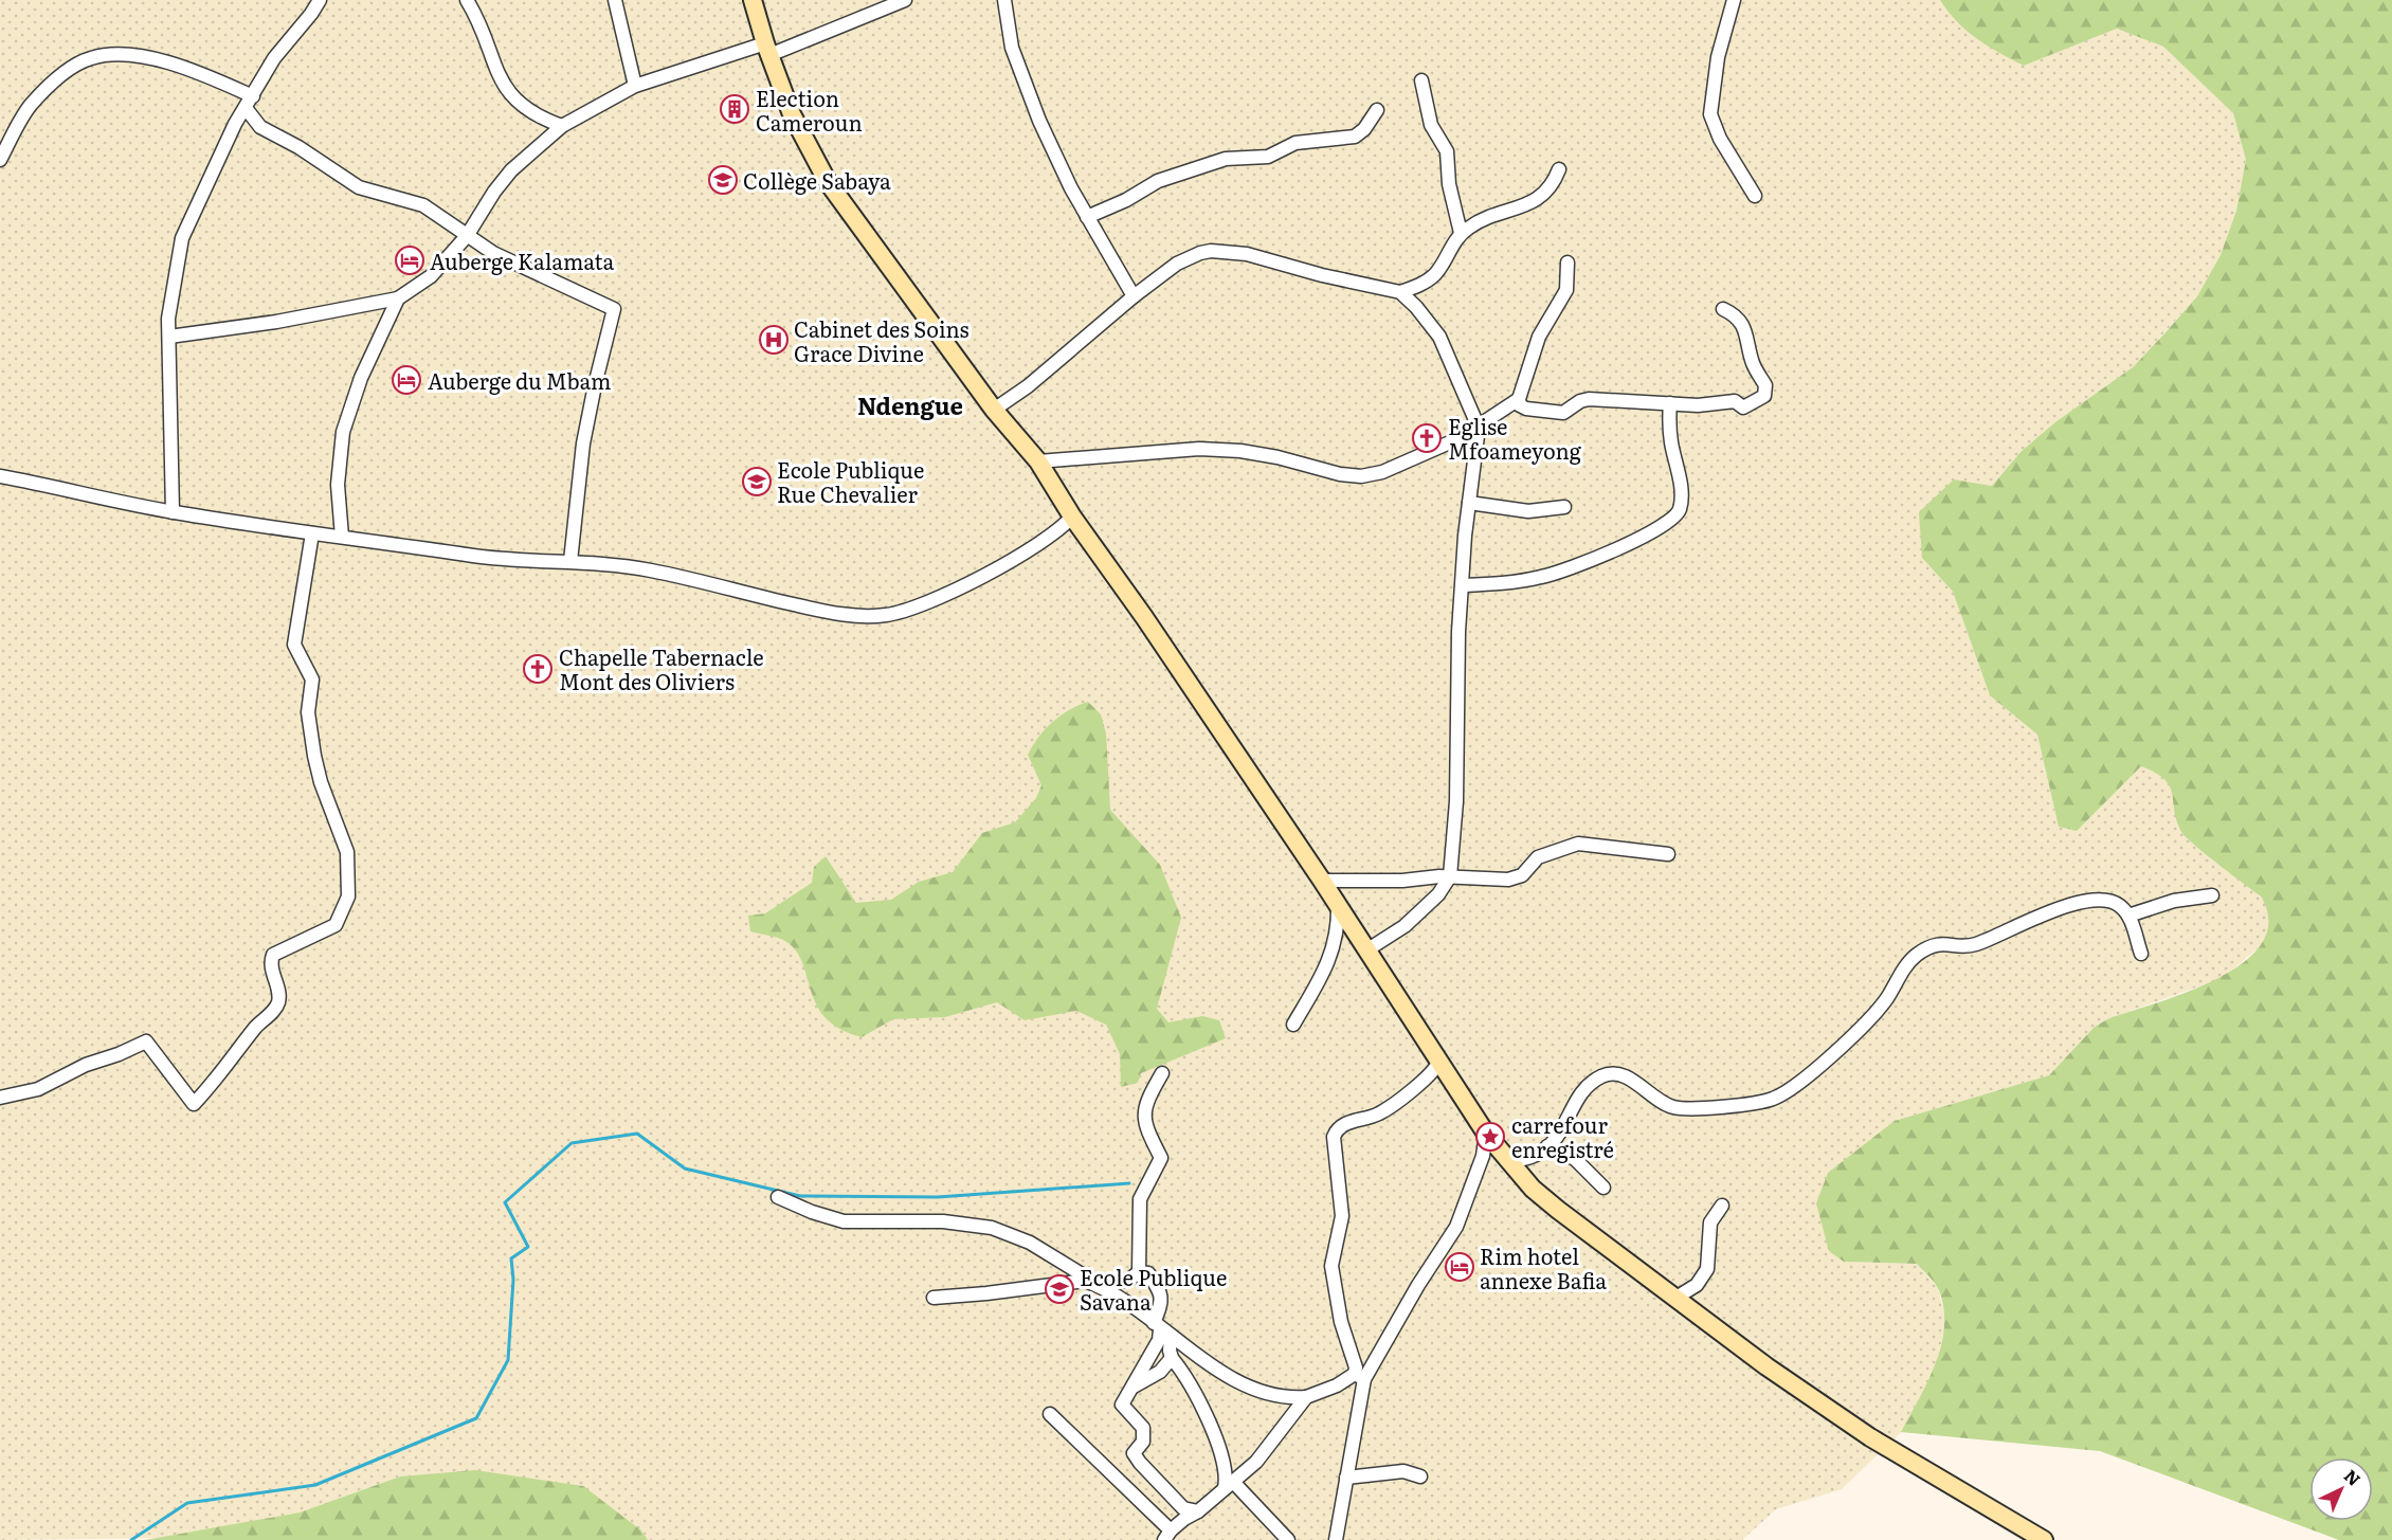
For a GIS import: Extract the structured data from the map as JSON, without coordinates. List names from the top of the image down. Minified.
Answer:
{"districts":["Ndengue"],"places":{"building":["Election Cameroun"],"school or university":["Collège Sabaya","Ecole Publique Rue Chevalier","Ecole Publique Savana"],"hotel":["Auberge Kalamata","Auberge du Mbam","Rim hotel annexe Bafia"],"hospital":["Cabinet des Soins Grace Divine"],"church":["Eglise Mfoameyong","Chapelle Tabernacle Mont des Oliviers"],"place":["carrefour enregistré"]},"north":"top right"}
